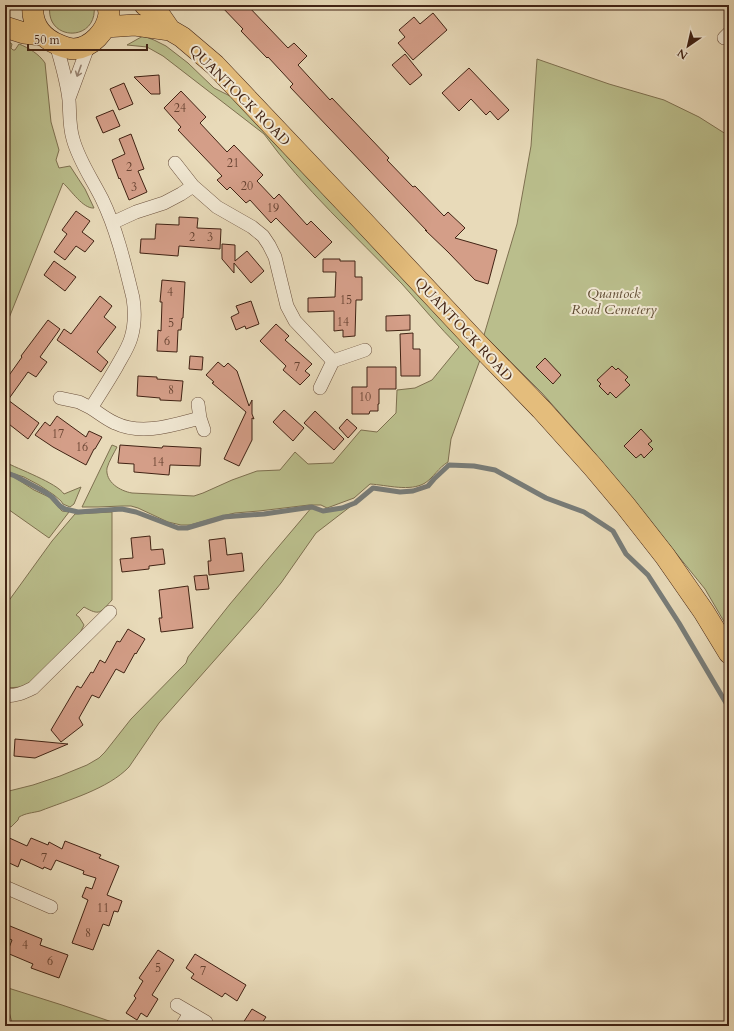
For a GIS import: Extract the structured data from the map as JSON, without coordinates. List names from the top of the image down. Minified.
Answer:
{"streets":{"main road":["QUANTOCK ROAD"]},"parks":["Quantock Road Cemetery"],"house_numbers":["24","21","2","20","3","19","2","3","4","15","14","5","6","7","8","10","17","16","14","7","11","8","4","6","5","7"],"scale_bar":"50 m","north":"bottom left"}
